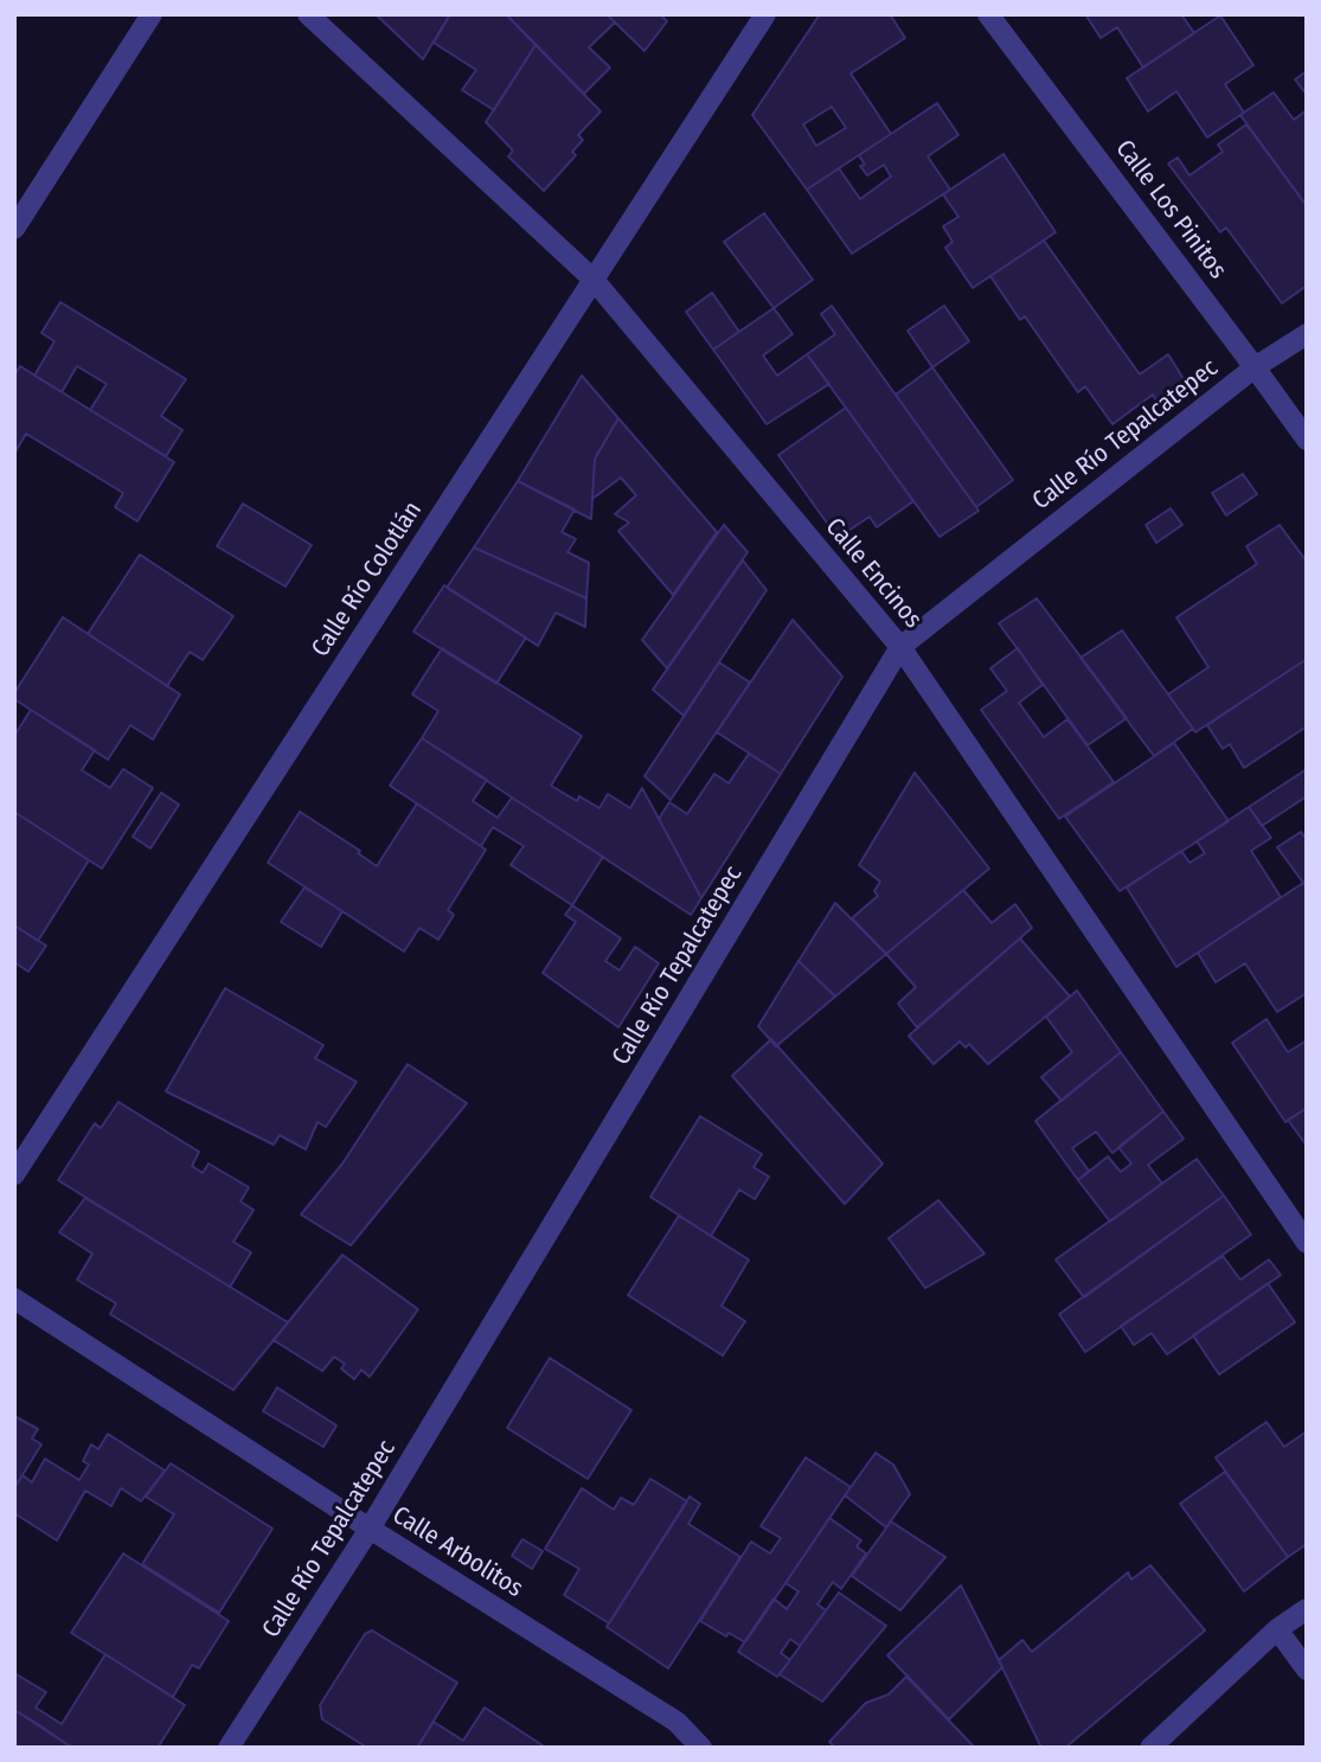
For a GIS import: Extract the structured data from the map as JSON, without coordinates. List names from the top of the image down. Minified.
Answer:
{"streets":{"street":["Calle Los Pinitos","Calle Río Tepalcatepec","Calle Encinos","Calle Río Colotlán","Calle Arbolitos"]},"crossings":[["Calle Los Pinitos","Calle Río Tepalcatepec"],["Calle Río Tepalcatepec","Calle Encinos"],["Calle Río Tepalcatepec","Calle Arbolitos"],["Calle Encinos","Calle Río Colotlán"]]}
